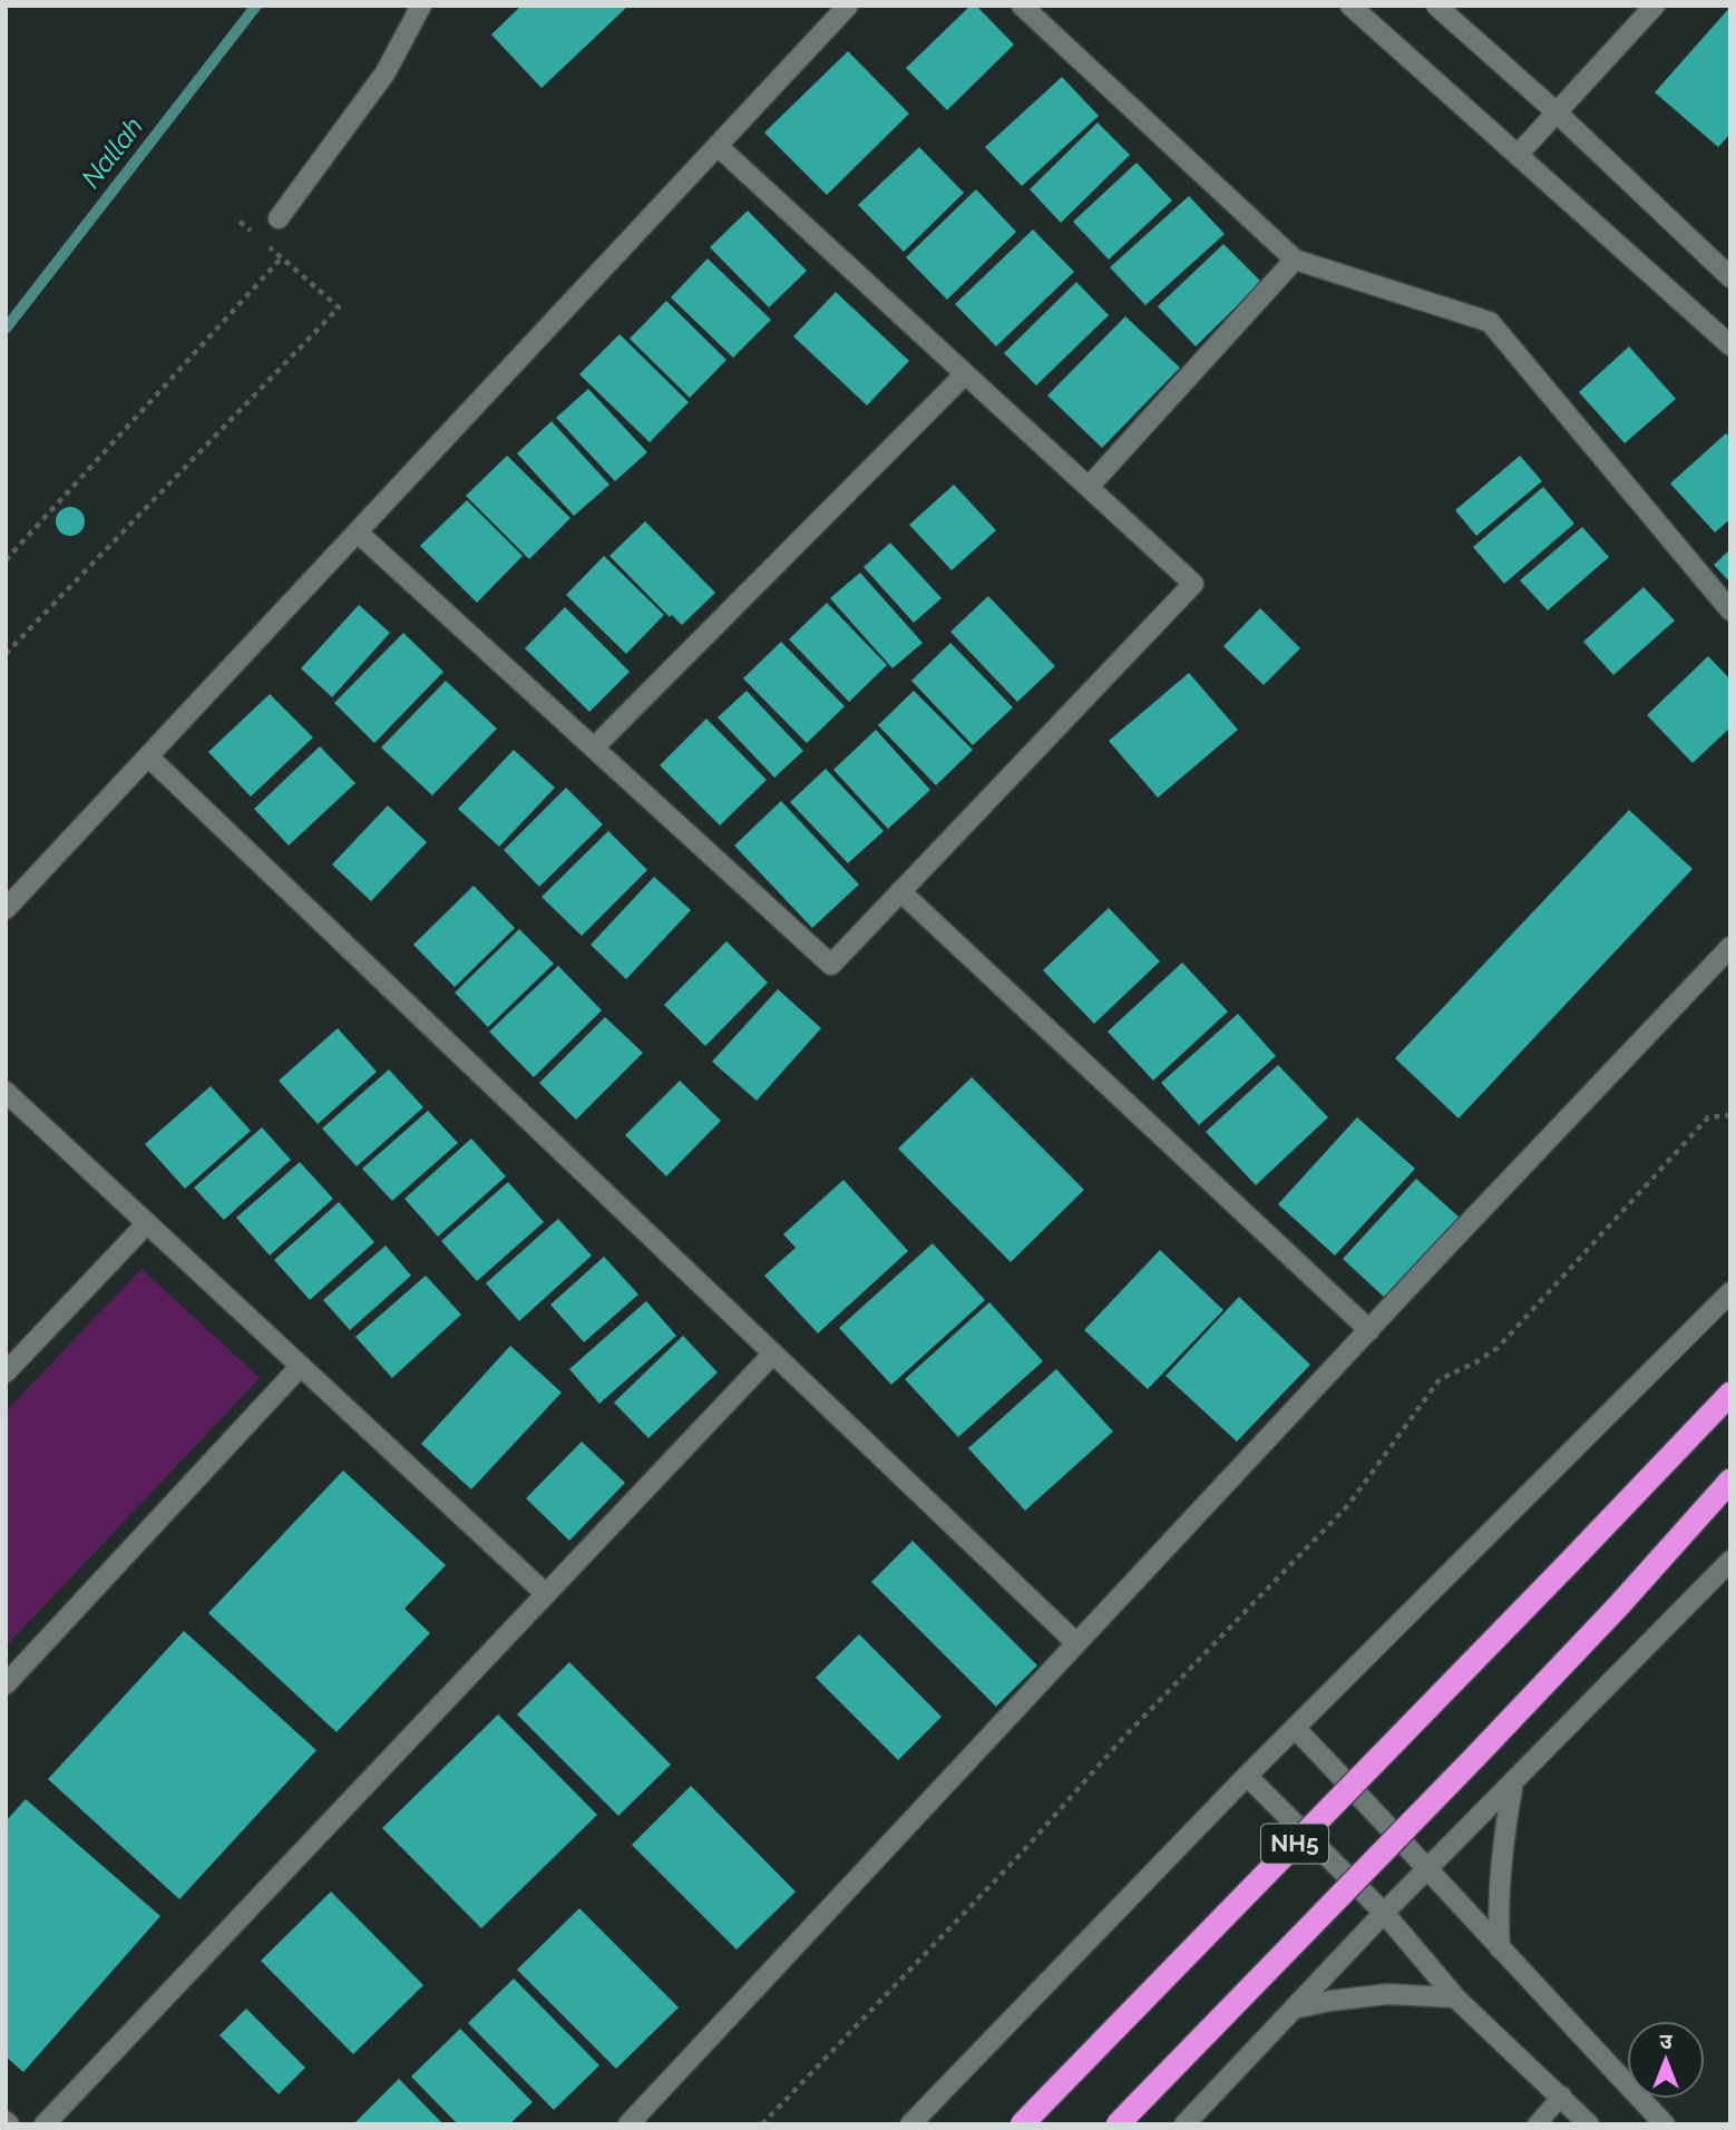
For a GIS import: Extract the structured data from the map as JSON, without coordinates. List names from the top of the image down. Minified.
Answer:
{"streets":{"highway":["NH5"]},"water":["Nallah"],"north":"top"}
